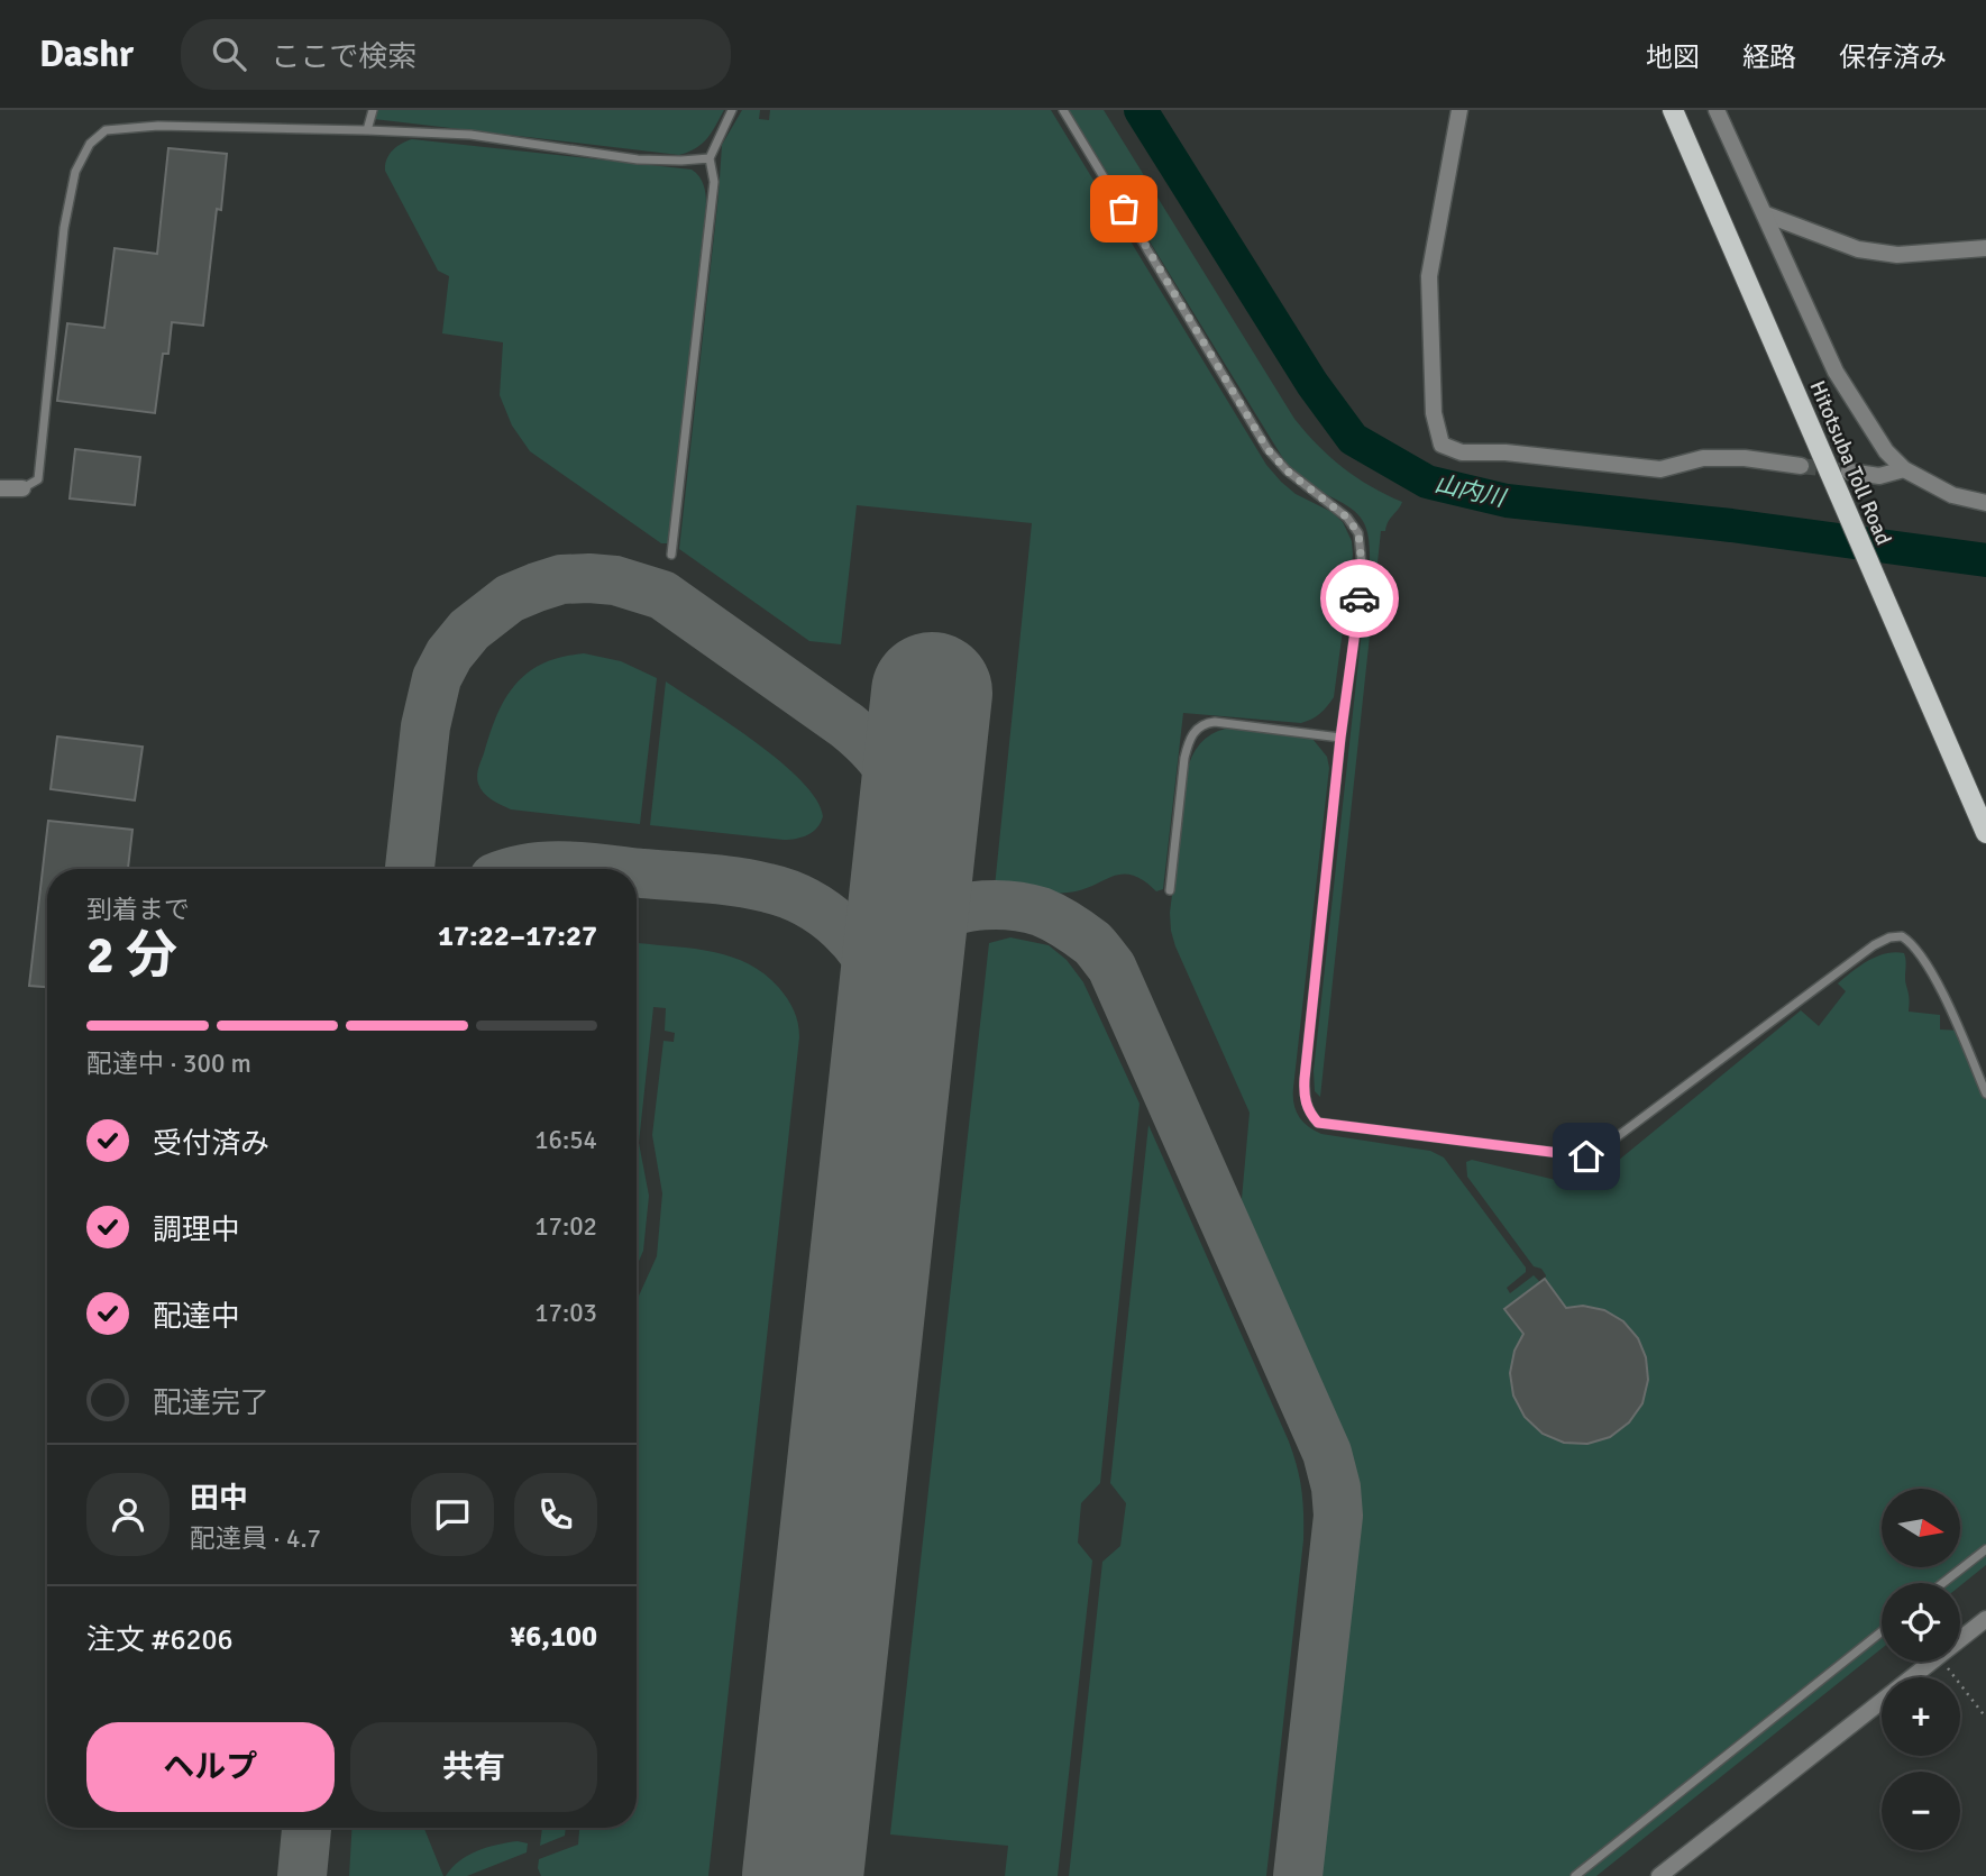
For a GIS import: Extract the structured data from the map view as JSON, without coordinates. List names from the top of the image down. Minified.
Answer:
{"streets":{"main road":["Hitotsuba Toll Road"]},"water":["山内川"],"north":"right","page":{"header":"Dashr","search":"ここで検索","nav":["地図","経路","保存済み"],"heading":["2 分","到着まで","17:22–17:27"],"panel":["田中","配達員 · 4.7","注文 #6206","¥6,100"],"bar":"配達中 · 300 m","list":[["受付済み","16:54"],["調理中","17:02"],["配達中","17:03"],"配達完了"],"map_buttons":["+","−"],"buttons":["ヘルプ","共有"]}}
